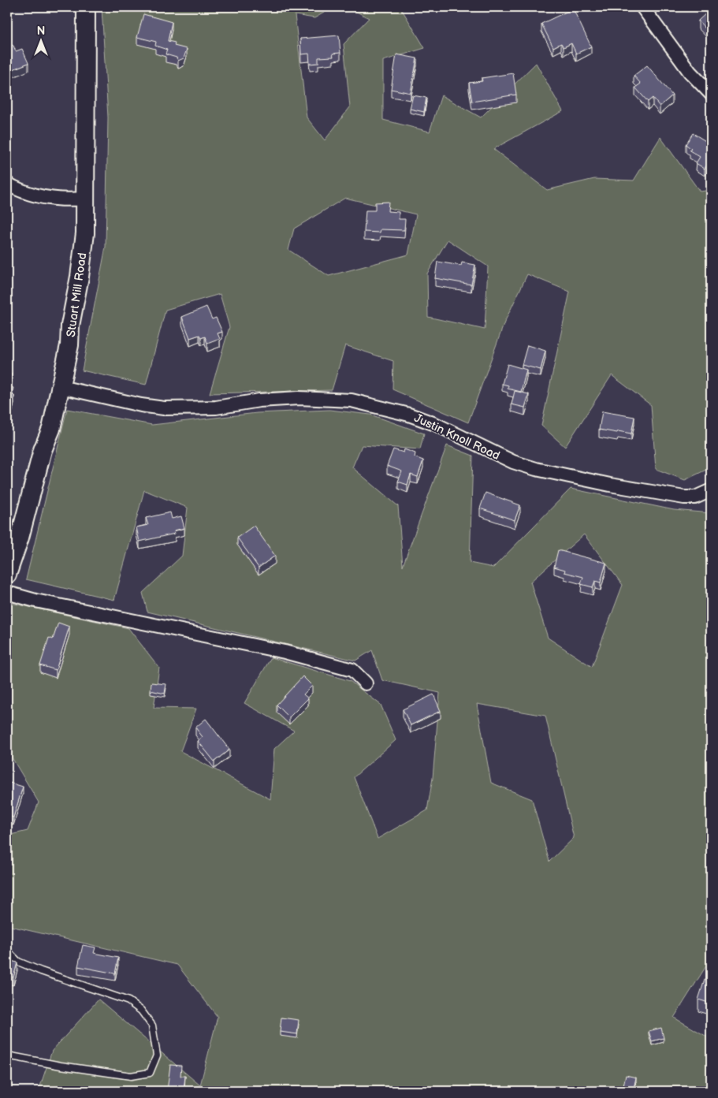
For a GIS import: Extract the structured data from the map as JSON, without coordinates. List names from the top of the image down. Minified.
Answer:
{"streets":{"main road":["Stuart Mill Road"],"street":["Justin Knoll Road"]},"crossings":[["Stuart Mill Road","Justin Knoll Road"]],"north":"top"}
